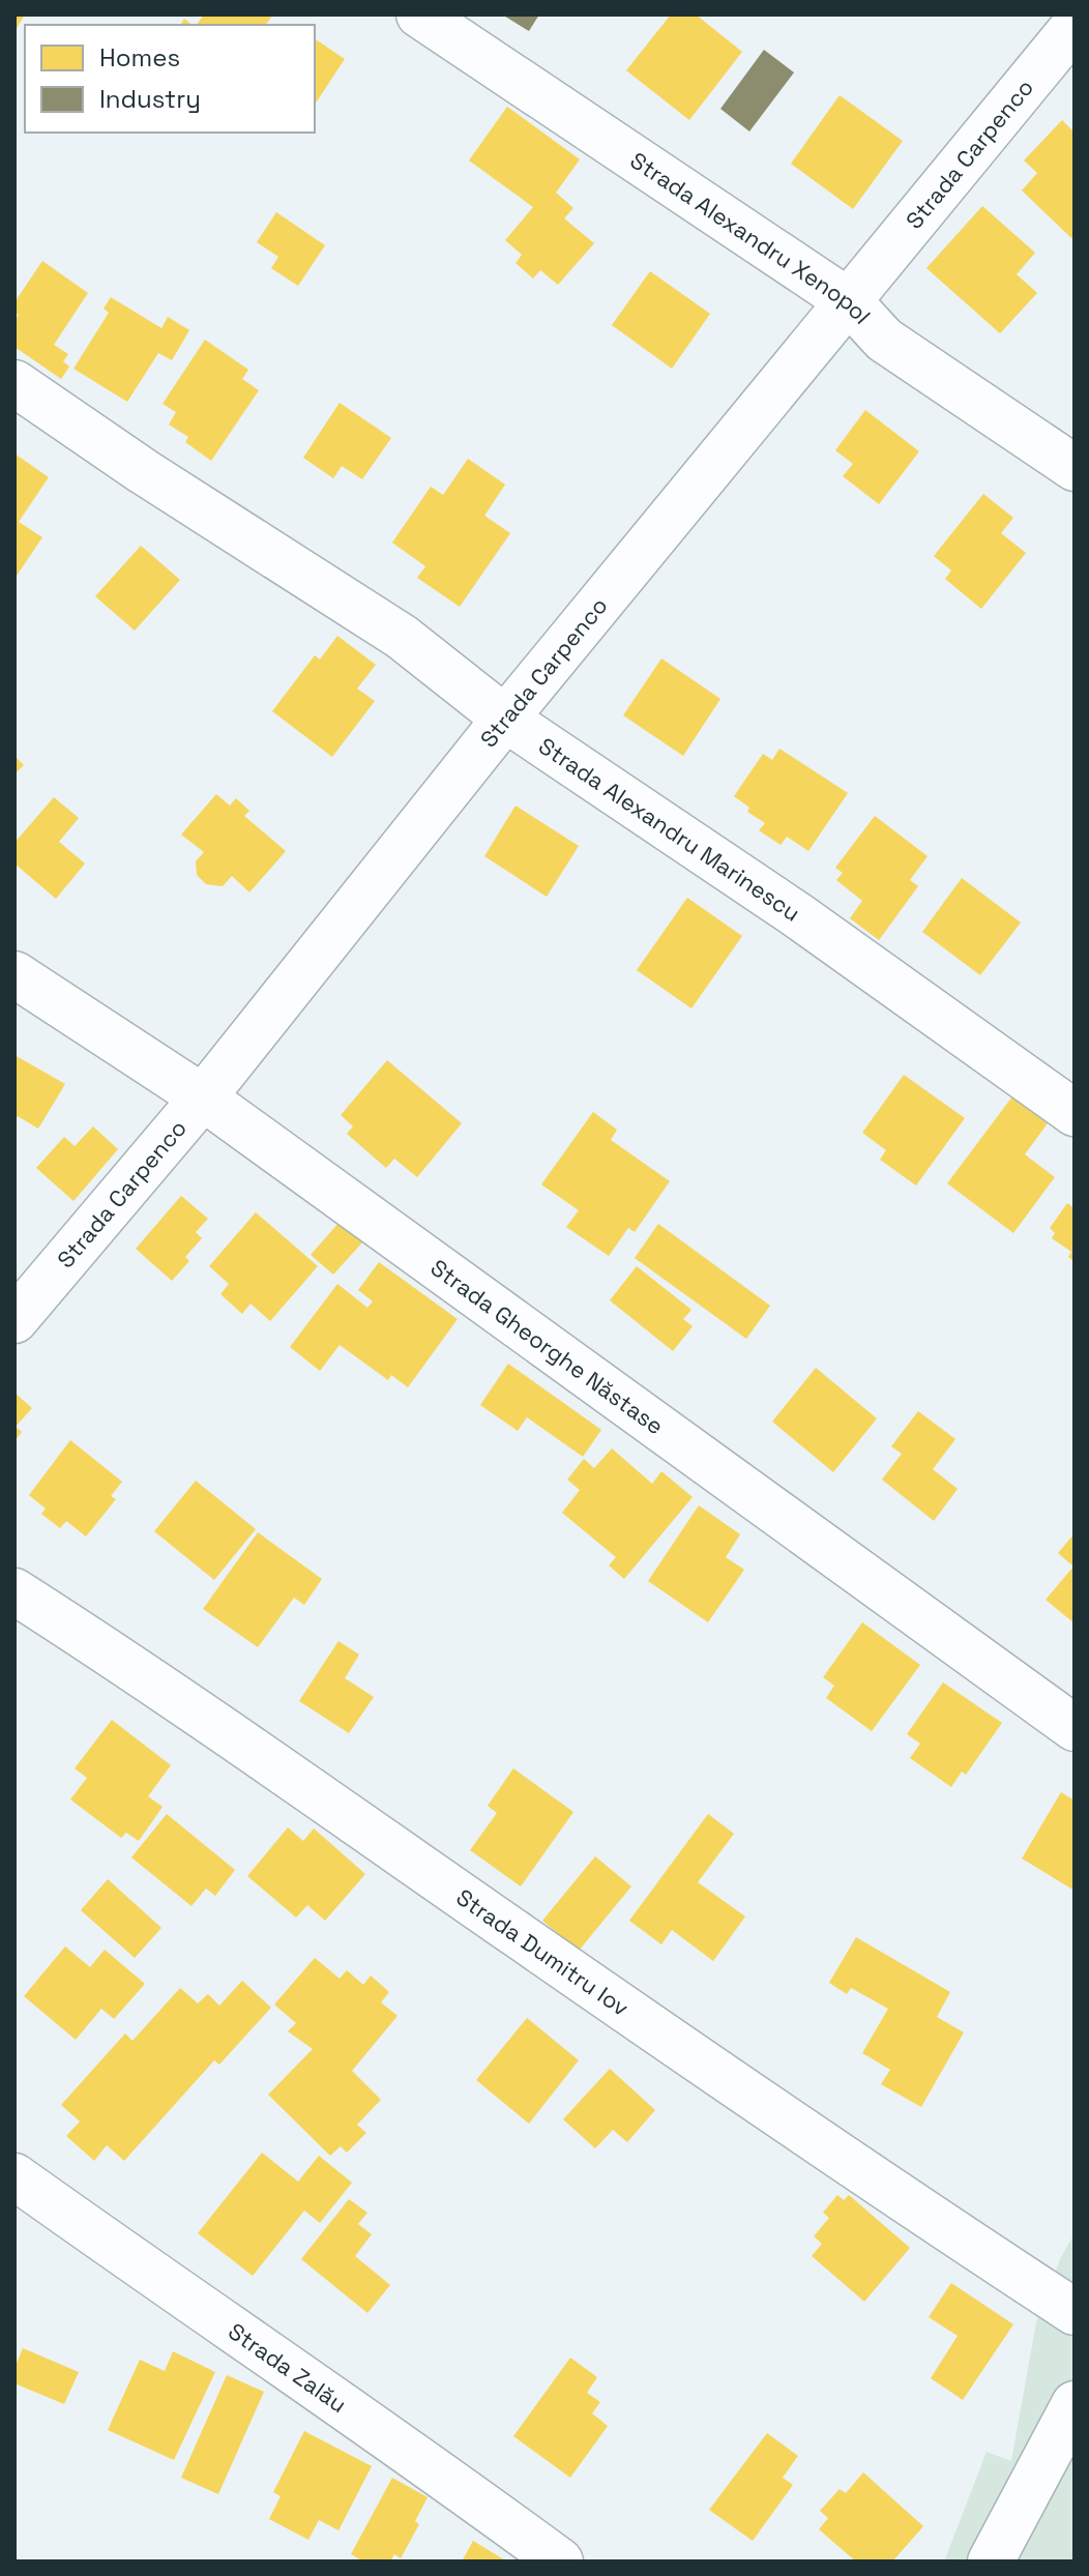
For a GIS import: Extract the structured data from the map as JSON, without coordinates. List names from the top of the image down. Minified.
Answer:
{"streets":{"street":["Strada Carpenco","Strada Alexandru Xenopol","Strada Alexandru Marinescu","Strada Gheorghe Năstase","Strada Dumitru Iov","Strada Zalău"]},"crossings":[["Strada Carpenco","Strada Alexandru Xenopol"],["Strada Carpenco","Strada Alexandru Marinescu"],["Strada Carpenco","Strada Gheorghe Năstase"]],"legend":["Homes","Industry"]}
